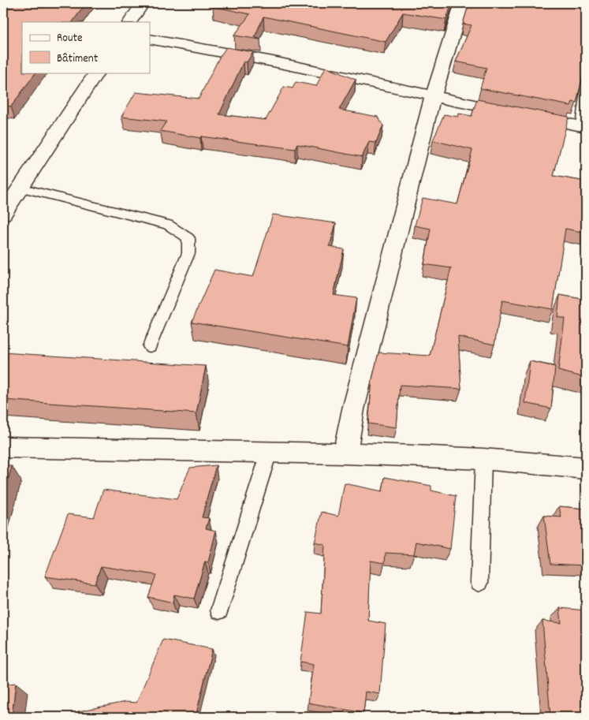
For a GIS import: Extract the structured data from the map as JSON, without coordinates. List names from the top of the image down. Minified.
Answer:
{"legend":["Route","Bâtiment"]}
